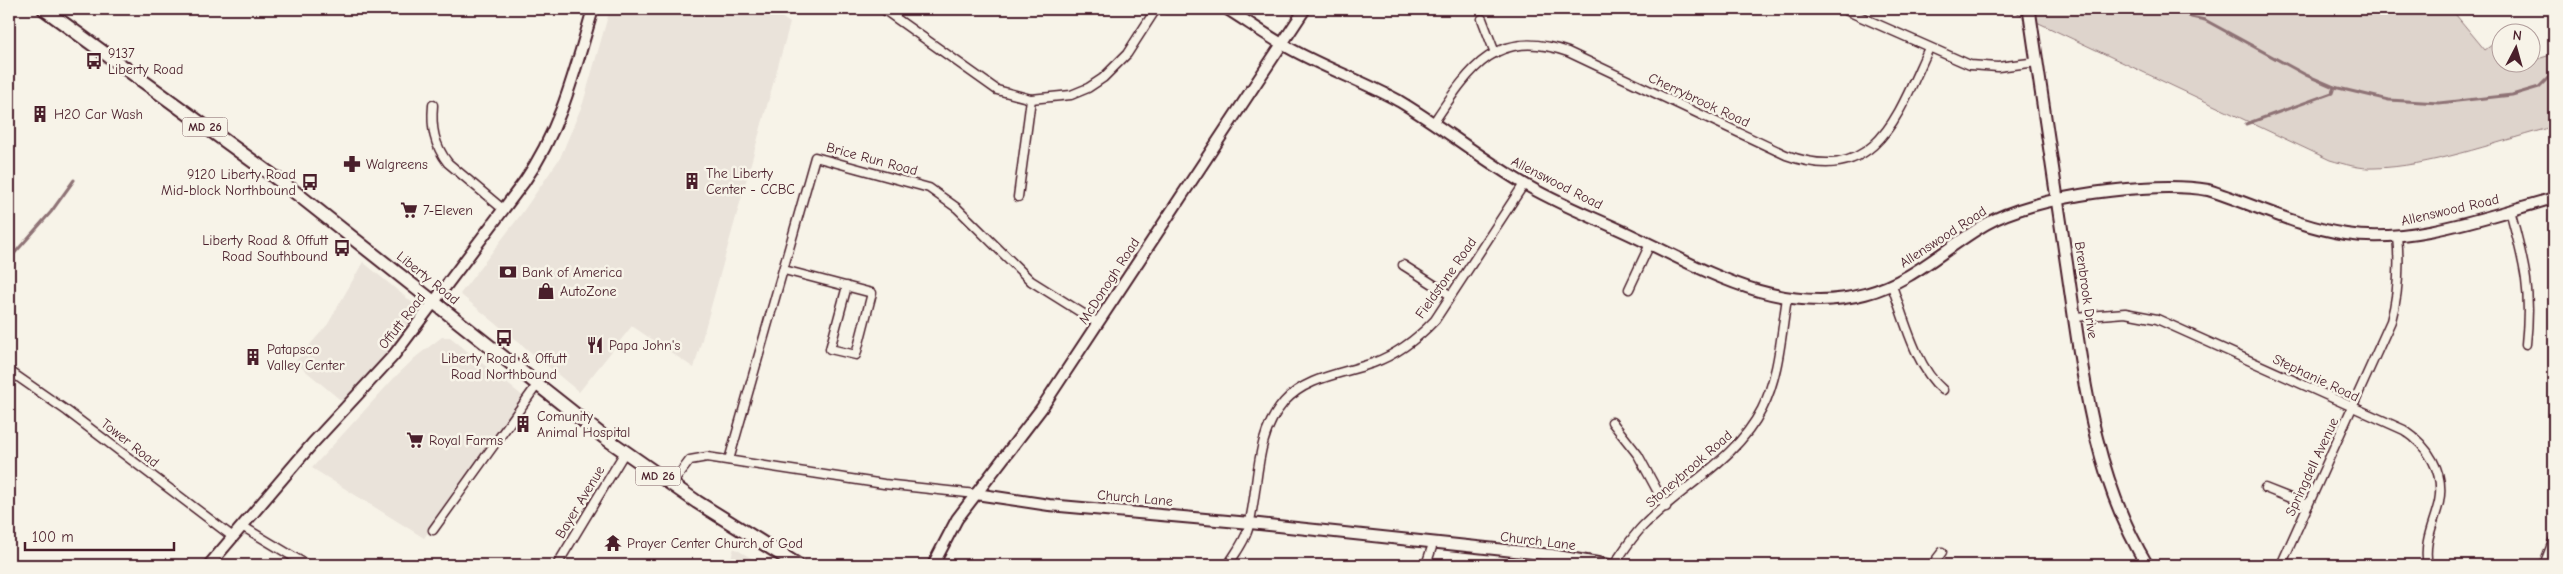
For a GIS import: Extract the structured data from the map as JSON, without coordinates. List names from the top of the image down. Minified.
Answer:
{"streets":{"main road":["MD 26","Liberty Road","Brenbrook Drive"],"street":["Cherrybrook Road","Brice Run Road","Allenswood Road","Fieldstone Road","McDonogh Road","Offutt Road","Stephanie Road","Tower Road","Springdell Avenue","Stoneybrook Road","Church Lane","Bayer Avenue"]},"crossings":[["Cherrybrook Road","Allenswood Road"],["Brice Run Road","McDonogh Road"],["Brice Run Road","Church Lane"],["Allenswood Road","Fieldstone Road"],["Allenswood Road","McDonogh Road"],["Allenswood Road","Brenbrook Drive"],["Allenswood Road","Springdell Avenue"],["Allenswood Road","Stoneybrook Road"],["Liberty Road","Offutt Road"],["Liberty Road","Church Lane"],["Liberty Road","Bayer Avenue"],["Fieldstone Road","Church Lane"],["McDonogh Road","Church Lane"],["Brenbrook Drive","Stephanie Road"],["Offutt Road","Tower Road"],["Stephanie Road","Springdell Avenue"]],"places":{"bus stop":["9137 Liberty Road","9120 Liberty Road Mid-block Northbound","Liberty Road & Offutt Road Southbound","Liberty Road & Offutt Road Northbound"],"building":["H2O Car Wash","The Liberty Center - CCBC","Patapsco Valley Center","Comunity Animal Hospital"],"pharmacy":["Walgreens"],"supermarket":["7-Eleven","Royal Farms"],"bank":["Bank of America"],"shop":["AutoZone"],"restaurant":["Papa John's"],"temple":["Prayer Center Church of God"]},"scale_bar":"100 m","north":"top"}
